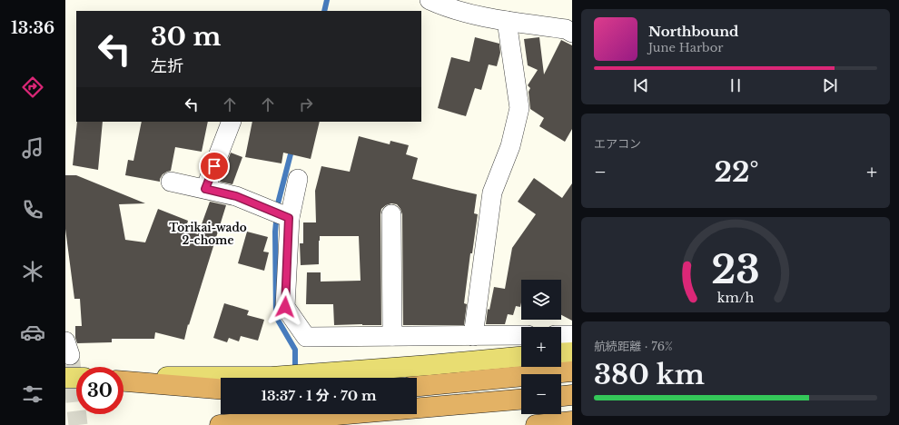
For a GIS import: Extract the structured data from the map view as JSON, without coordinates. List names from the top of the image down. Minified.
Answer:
{"districts":["Torikai-wado 2-chome"],"page":{"tabs":"13:36","turn":["30 m","左折"],"song":["Northbound","June Harbor"],"tile":["エアコン",["航続距離 · 76%","380 km"]],"heat":["−","22°","+"],"map_buttons":["+","−"],"limit":"30","trip":"13:37 · 1 分 · 70 m","gauge":["23","km/h"]}}
